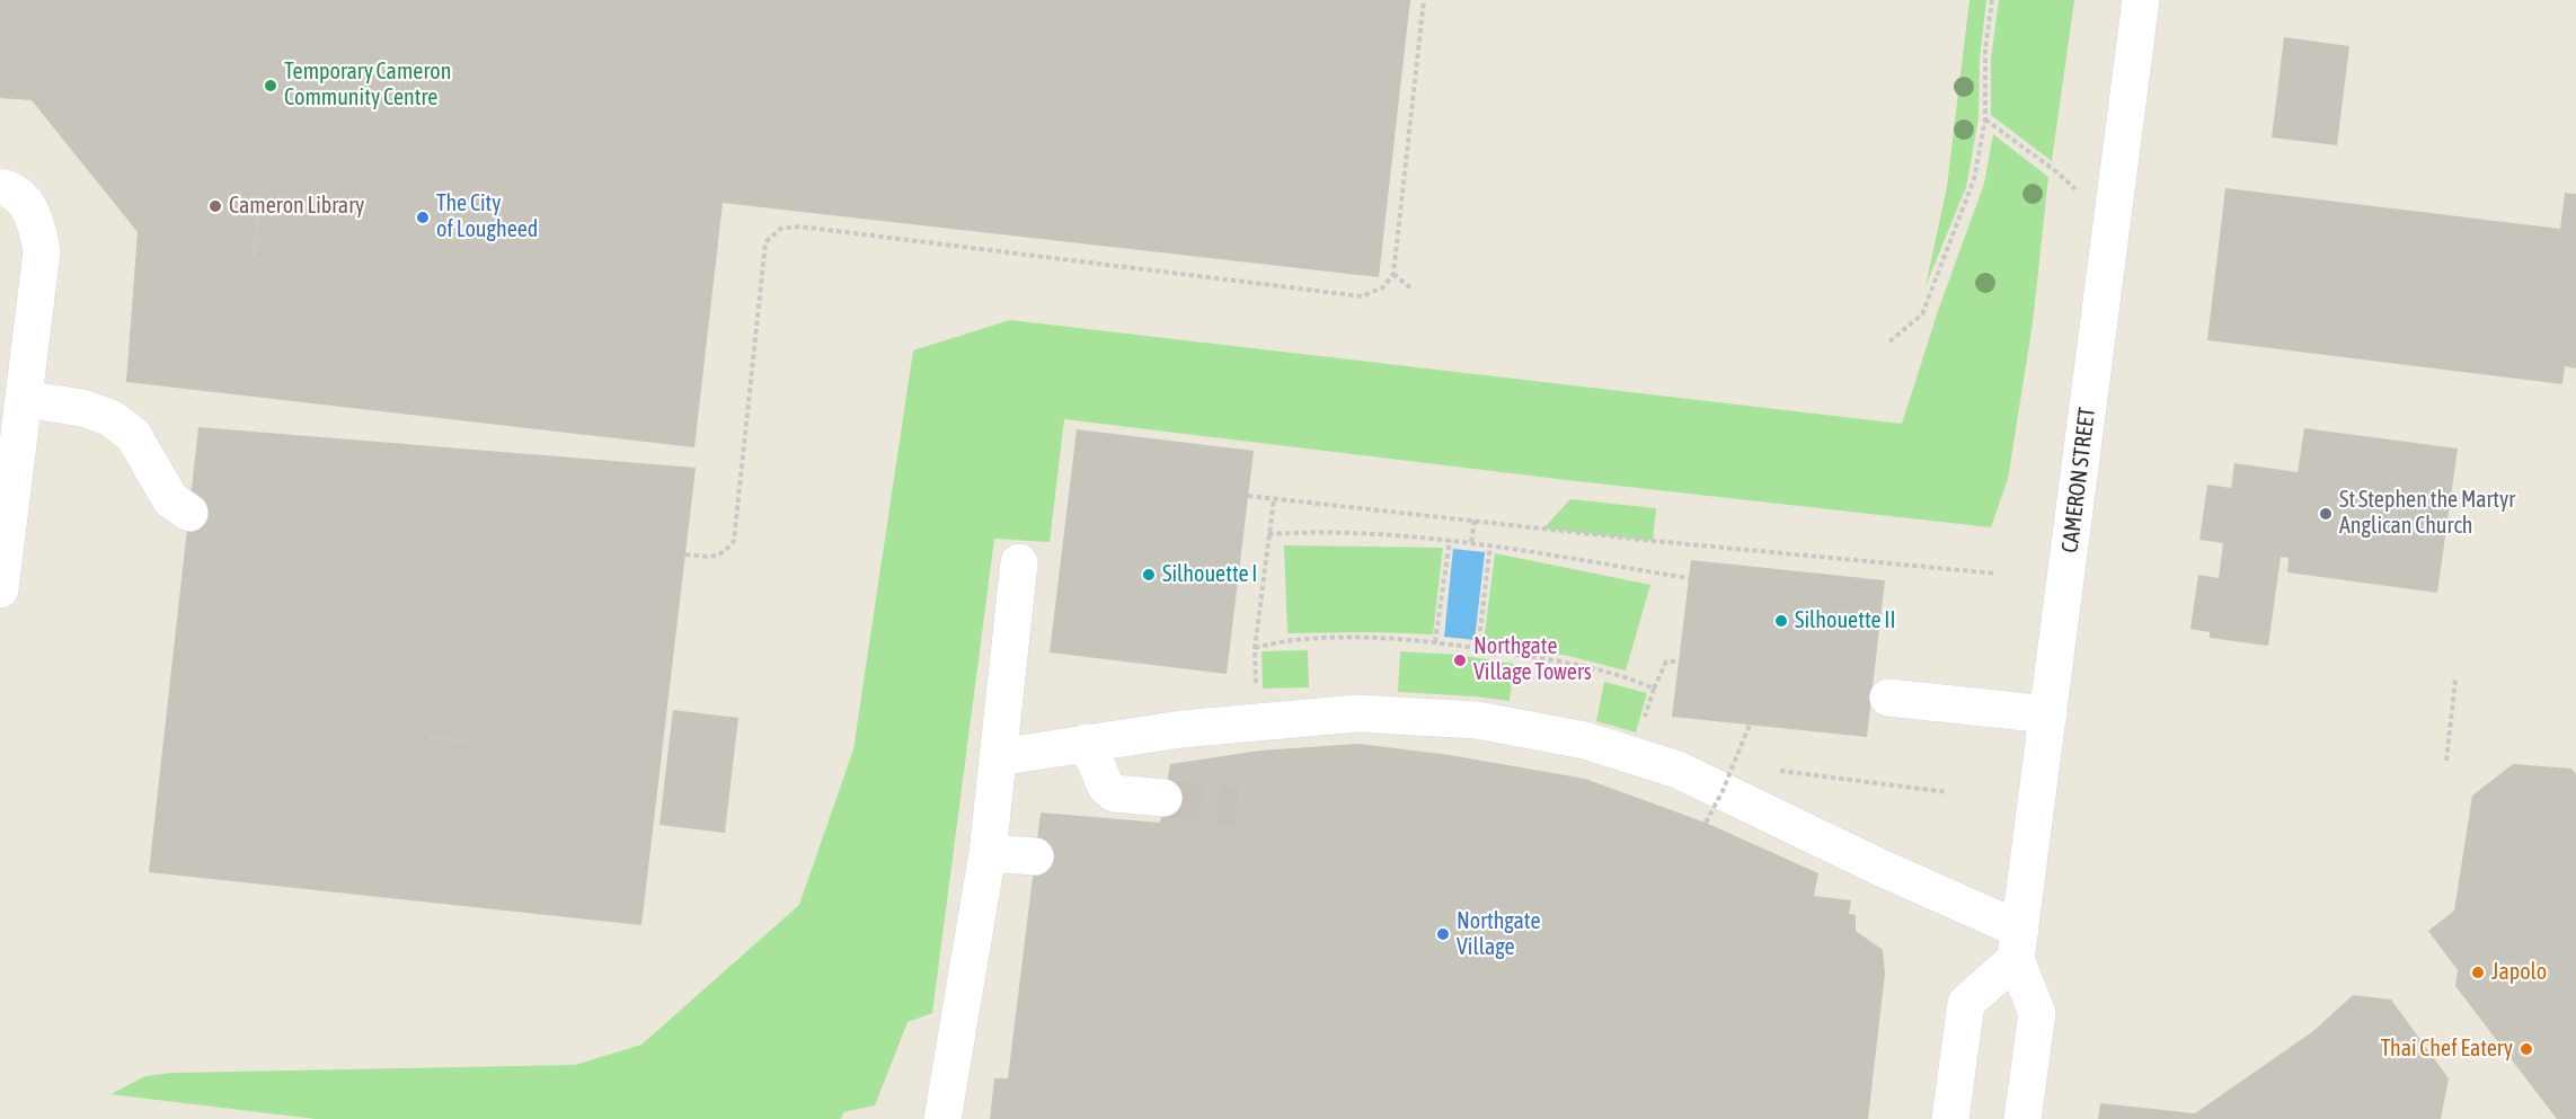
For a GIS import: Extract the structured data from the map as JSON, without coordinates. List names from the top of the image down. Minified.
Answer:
{"streets":{"street":["CAMERON STREET"]},"places":["Temporary Cameron Community Centre","Cameron Library","The City of Lougheed","St Stephen the Martyr Anglican Church","Silhouette I","Silhouette II","Northgate Village Towers","Northgate Village","Japolo","Thai Chef Eatery"]}
